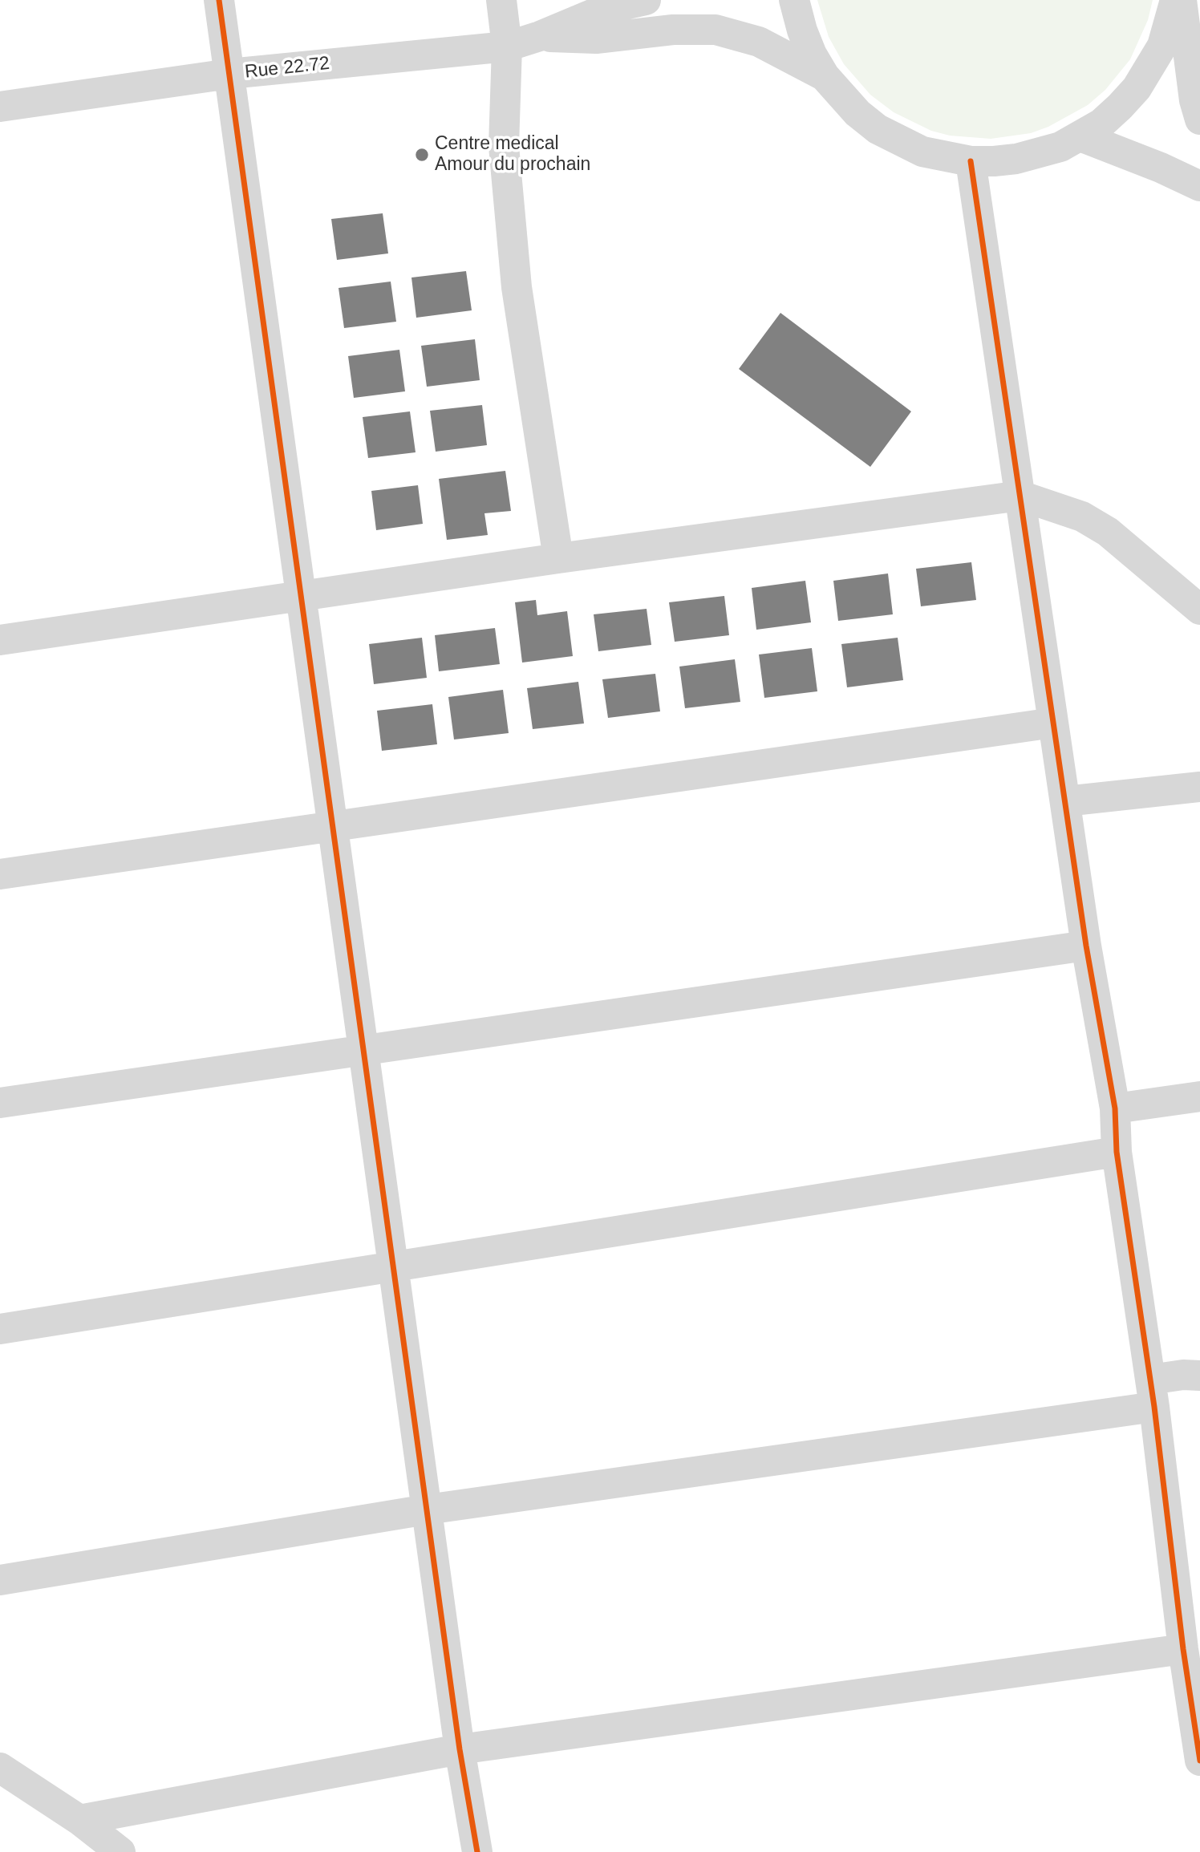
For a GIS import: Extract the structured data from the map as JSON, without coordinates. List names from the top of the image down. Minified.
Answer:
{"streets":{"street":["Rue 22.72"]},"places":["Centre medical Amour du prochain"]}
